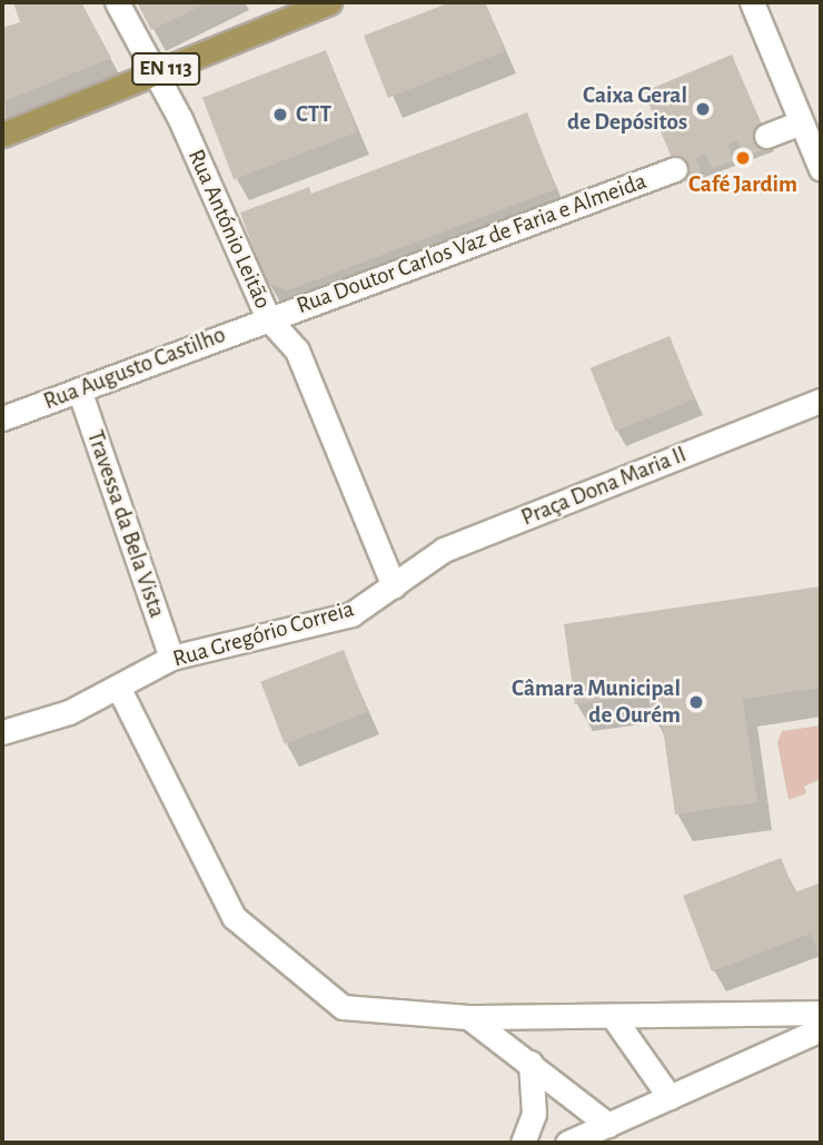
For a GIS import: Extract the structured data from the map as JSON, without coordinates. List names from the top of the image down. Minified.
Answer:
{"streets":{"main road":["EN 113"],"street":["Rua António Leitão","Rua Doutor Carlos Vaz de Faria e Almeida","Rua Augusto Castilho","Praça Dona Maria II","Travessa da Bela Vista","Rua Gregório Correia"]},"crossings":[["EN 113","Rua António Leitão"],["Rua António Leitão","Rua Doutor Carlos Vaz de Faria e Almeida"],["Rua António Leitão","Rua Augusto Castilho"],["Rua António Leitão","Praça Dona Maria II"],["Rua António Leitão","Rua Gregório Correia"],["Rua Doutor Carlos Vaz de Faria e Almeida","Rua Augusto Castilho"],["Rua Augusto Castilho","Travessa da Bela Vista"],["Praça Dona Maria II","Rua Gregório Correia"],["Travessa da Bela Vista","Rua Gregório Correia"]],"places":["Caixa Geral de Depósitos","CTT","Café Jardim","Câmara Municipal de Ourém"]}
